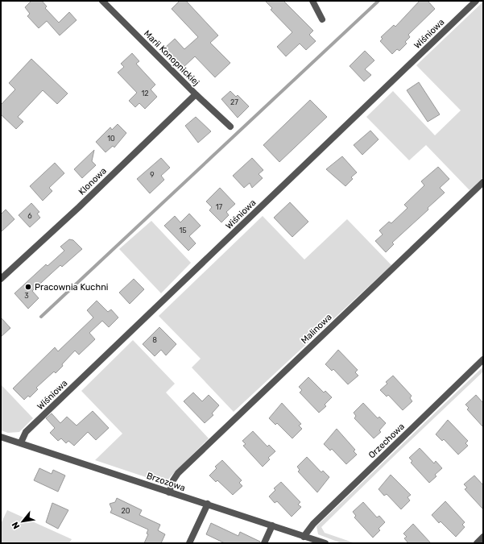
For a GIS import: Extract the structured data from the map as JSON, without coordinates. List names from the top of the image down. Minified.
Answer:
{"streets":{"street":["Wiśniowa","Marii Konopnickiej","Klonowa","Malinowa","Orzechowa","Brzozowa"]},"crossings":[["Wiśniowa","Brzozowa"],["Marii Konopnickiej","Klonowa"],["Malinowa","Brzozowa"],["Orzechowa","Brzozowa"]],"places":["Pracownia Kuchni"],"house_numbers":["12","27","10","9","17","6","15","3","8","20"],"north":"bottom left"}
